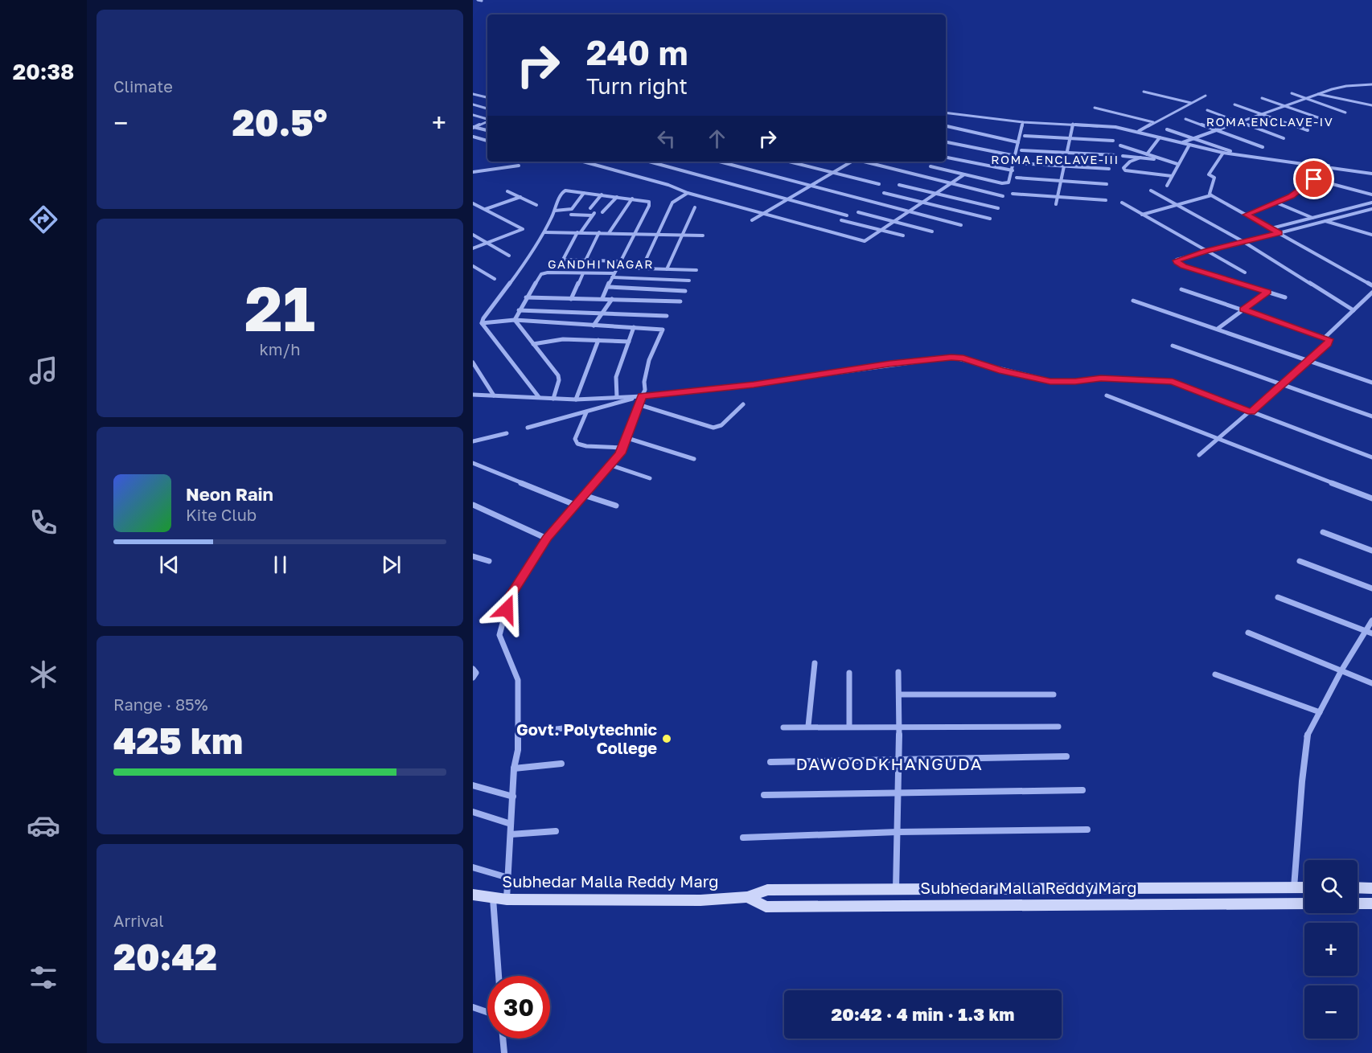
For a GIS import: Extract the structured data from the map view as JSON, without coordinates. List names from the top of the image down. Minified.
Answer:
{"streets":{"main road":["Subhedar Malla Reddy Marg"]},"districts":["ROMA ENCLAVE-IV","ROMA ENCLAVE-III","GANDHI NAGAR","DAWOODKHANGUDA"],"places":["Govt. Polytechnic College"],"page":{"tabs":"20:38","tile":["Climate",["21","km/h"],["Range · 85%","425 km"],["Arrival","20:42"]],"turn":["240 m","Turn right"],"heat":["−","20.5°","+"],"song":["Neon Rain","Kite Club"],"map_buttons":["+","−"],"limit":"30","trip":"20:42 · 4 min · 1.3 km"}}
